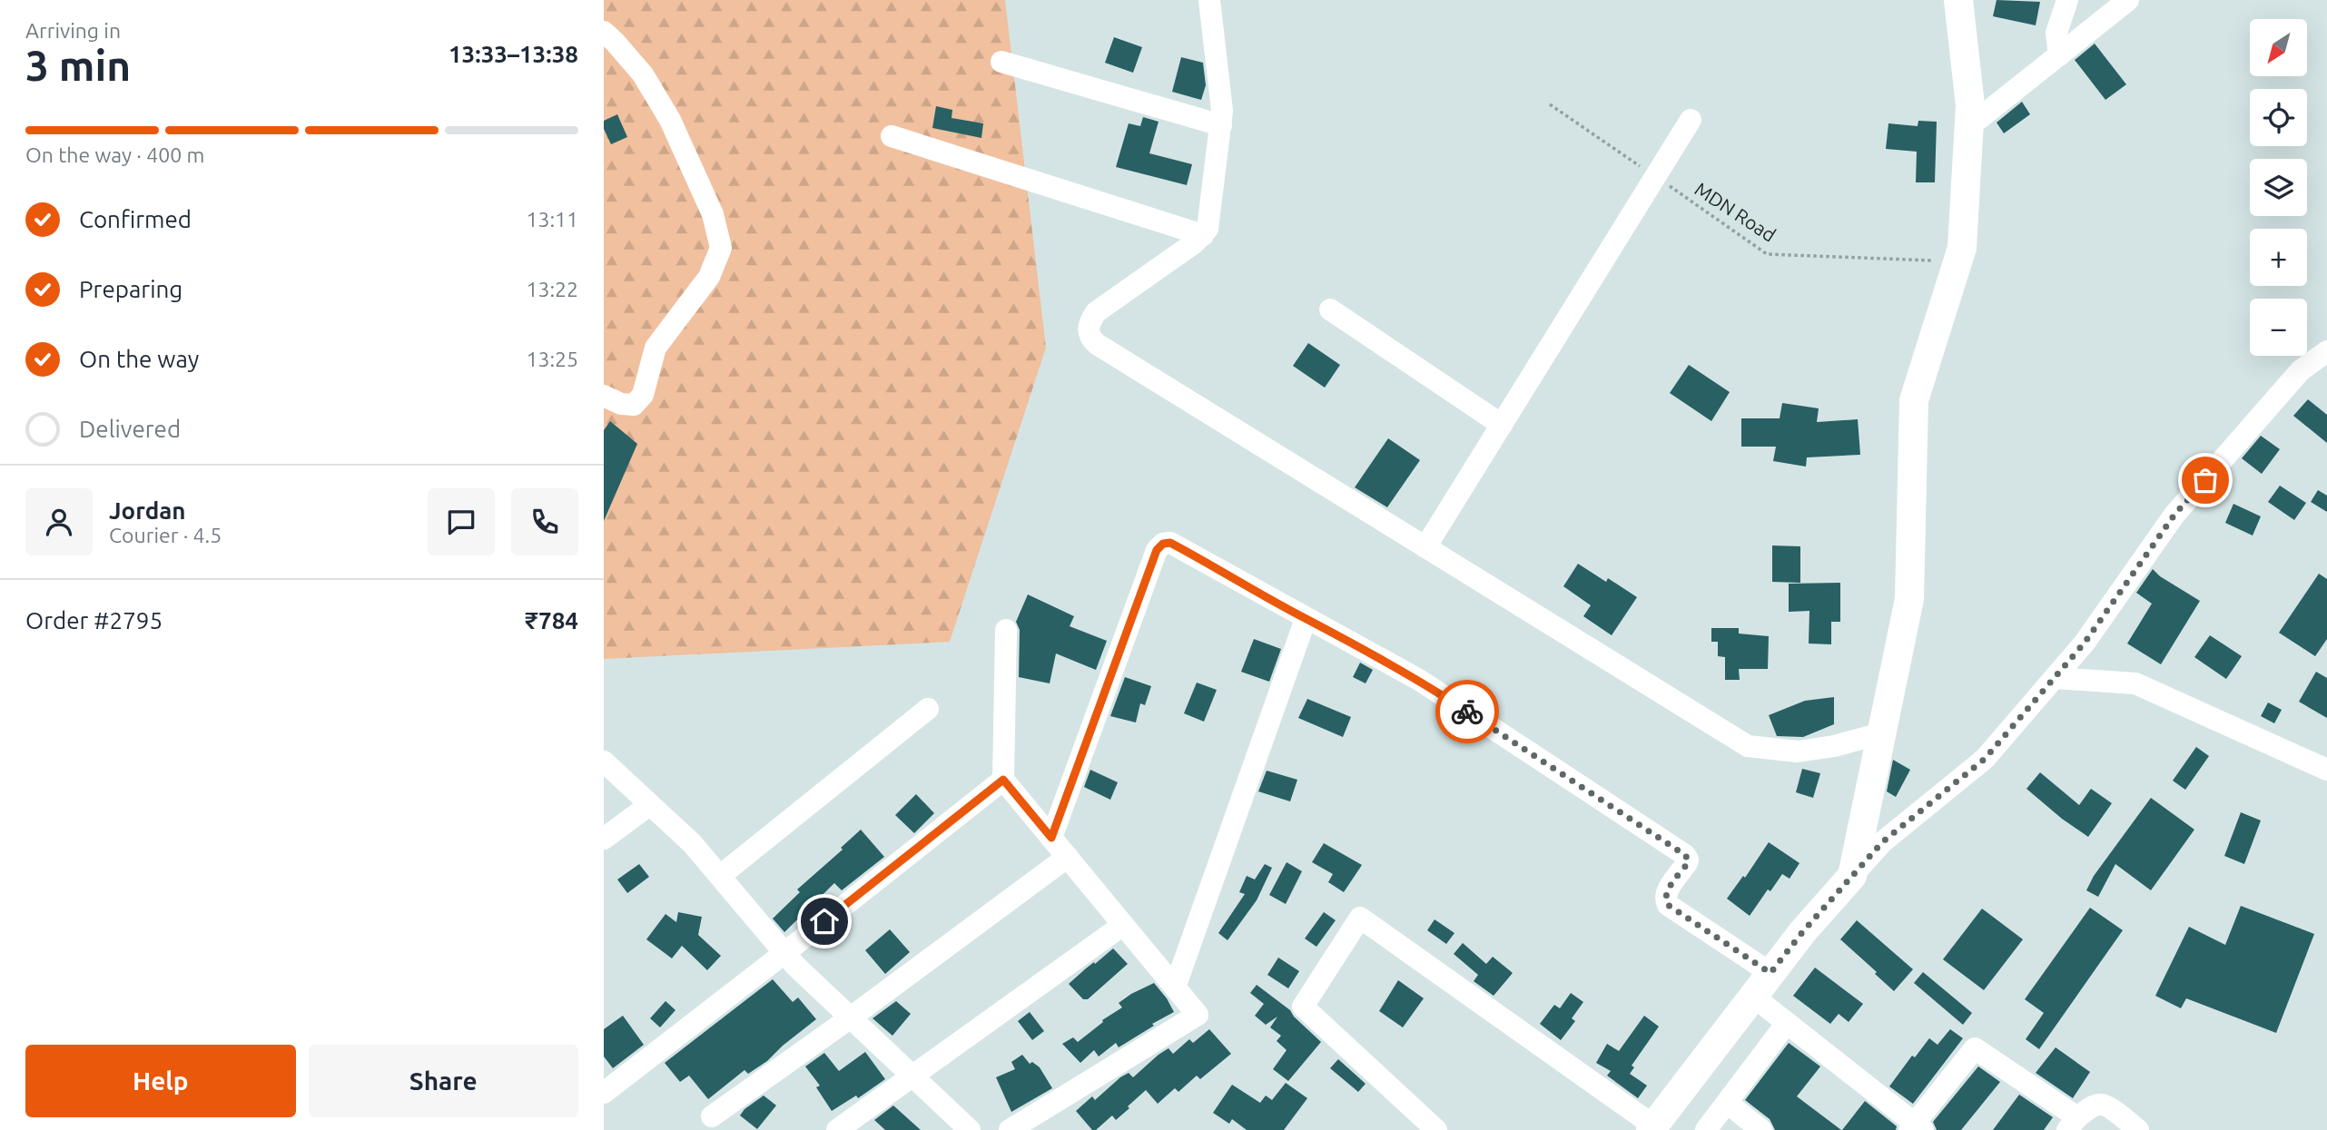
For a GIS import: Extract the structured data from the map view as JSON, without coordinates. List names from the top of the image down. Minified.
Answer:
{"streets":{"path":["MDN Road"]},"north":"bottom left","page":{"heading":["3 min","Arriving in","13:33–13:38"],"panel":["Jordan","Courier · 4.5","Order #2795","₹784"],"map_buttons":["+","−"],"bar":"On the way · 400 m","list":[["Confirmed","13:11"],["Preparing","13:22"],["On the way","13:25"],"Delivered"],"buttons":["Help","Share"]}}
